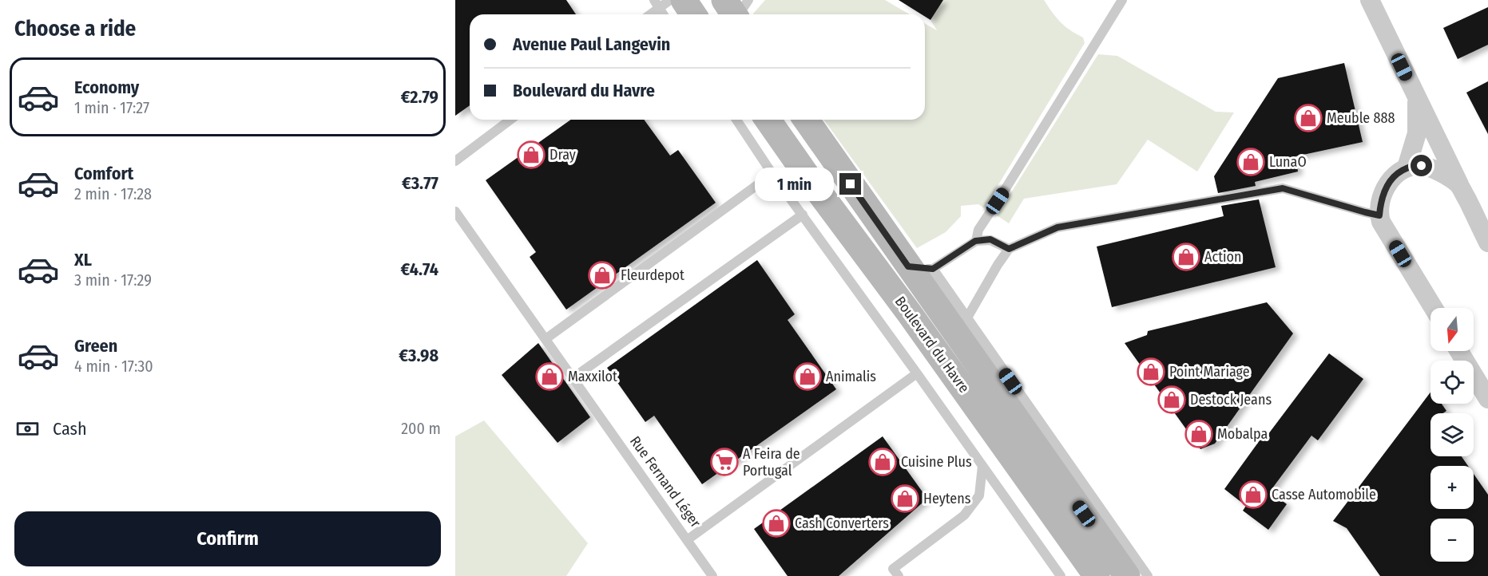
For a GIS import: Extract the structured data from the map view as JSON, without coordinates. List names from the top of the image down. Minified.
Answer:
{"streets":{"main road":["Boulevard du Havre"],"lane":["Rue Fernand Léger"]},"places":{"shop":["Meuble 888","Dray","LunaO","Action","Fleurdepot","Point Mariage","Maxxilot","Animalis","Destock Jeans","Mobalpa","Cuisine Plus","Casse Automobile","Heytens","Cash Converters"],"supermarket":["A Feira de Portugal"]},"north":"bottom","page":{"heading":"Choose a ride","banner":["Avenue Paul Langevin","Boulevard du Havre"],"list":[{"name":"Economy","note":"1 min · 17:27","value":"€2.79"},{"name":"Comfort","note":"2 min · 17:28","value":"€3.77"},{"name":"XL","note":"3 min · 17:29","value":"€4.74"},{"name":"Green","note":"4 min · 17:30","value":"€3.98"}],"bubble":"1 min","map_buttons":["+","−"],"pay":["Cash","200 m"],"buttons":"Confirm"}}
